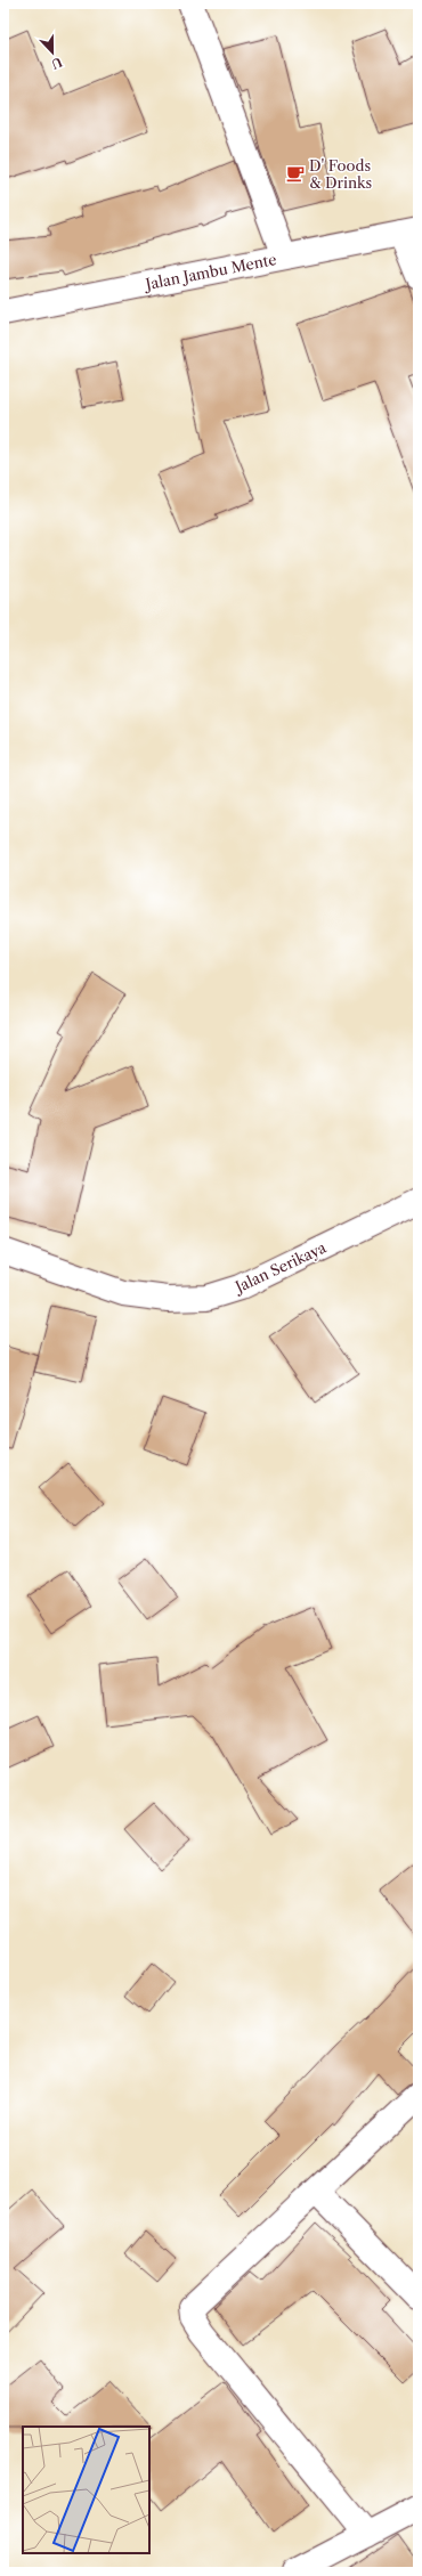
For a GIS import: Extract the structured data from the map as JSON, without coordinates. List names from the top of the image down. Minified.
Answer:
{"streets":{"street":["Jalan Jambu Mente","Jalan Serikaya"]},"places":{"cafe":["D' Foods & Drinks"]},"north":"bottom"}
